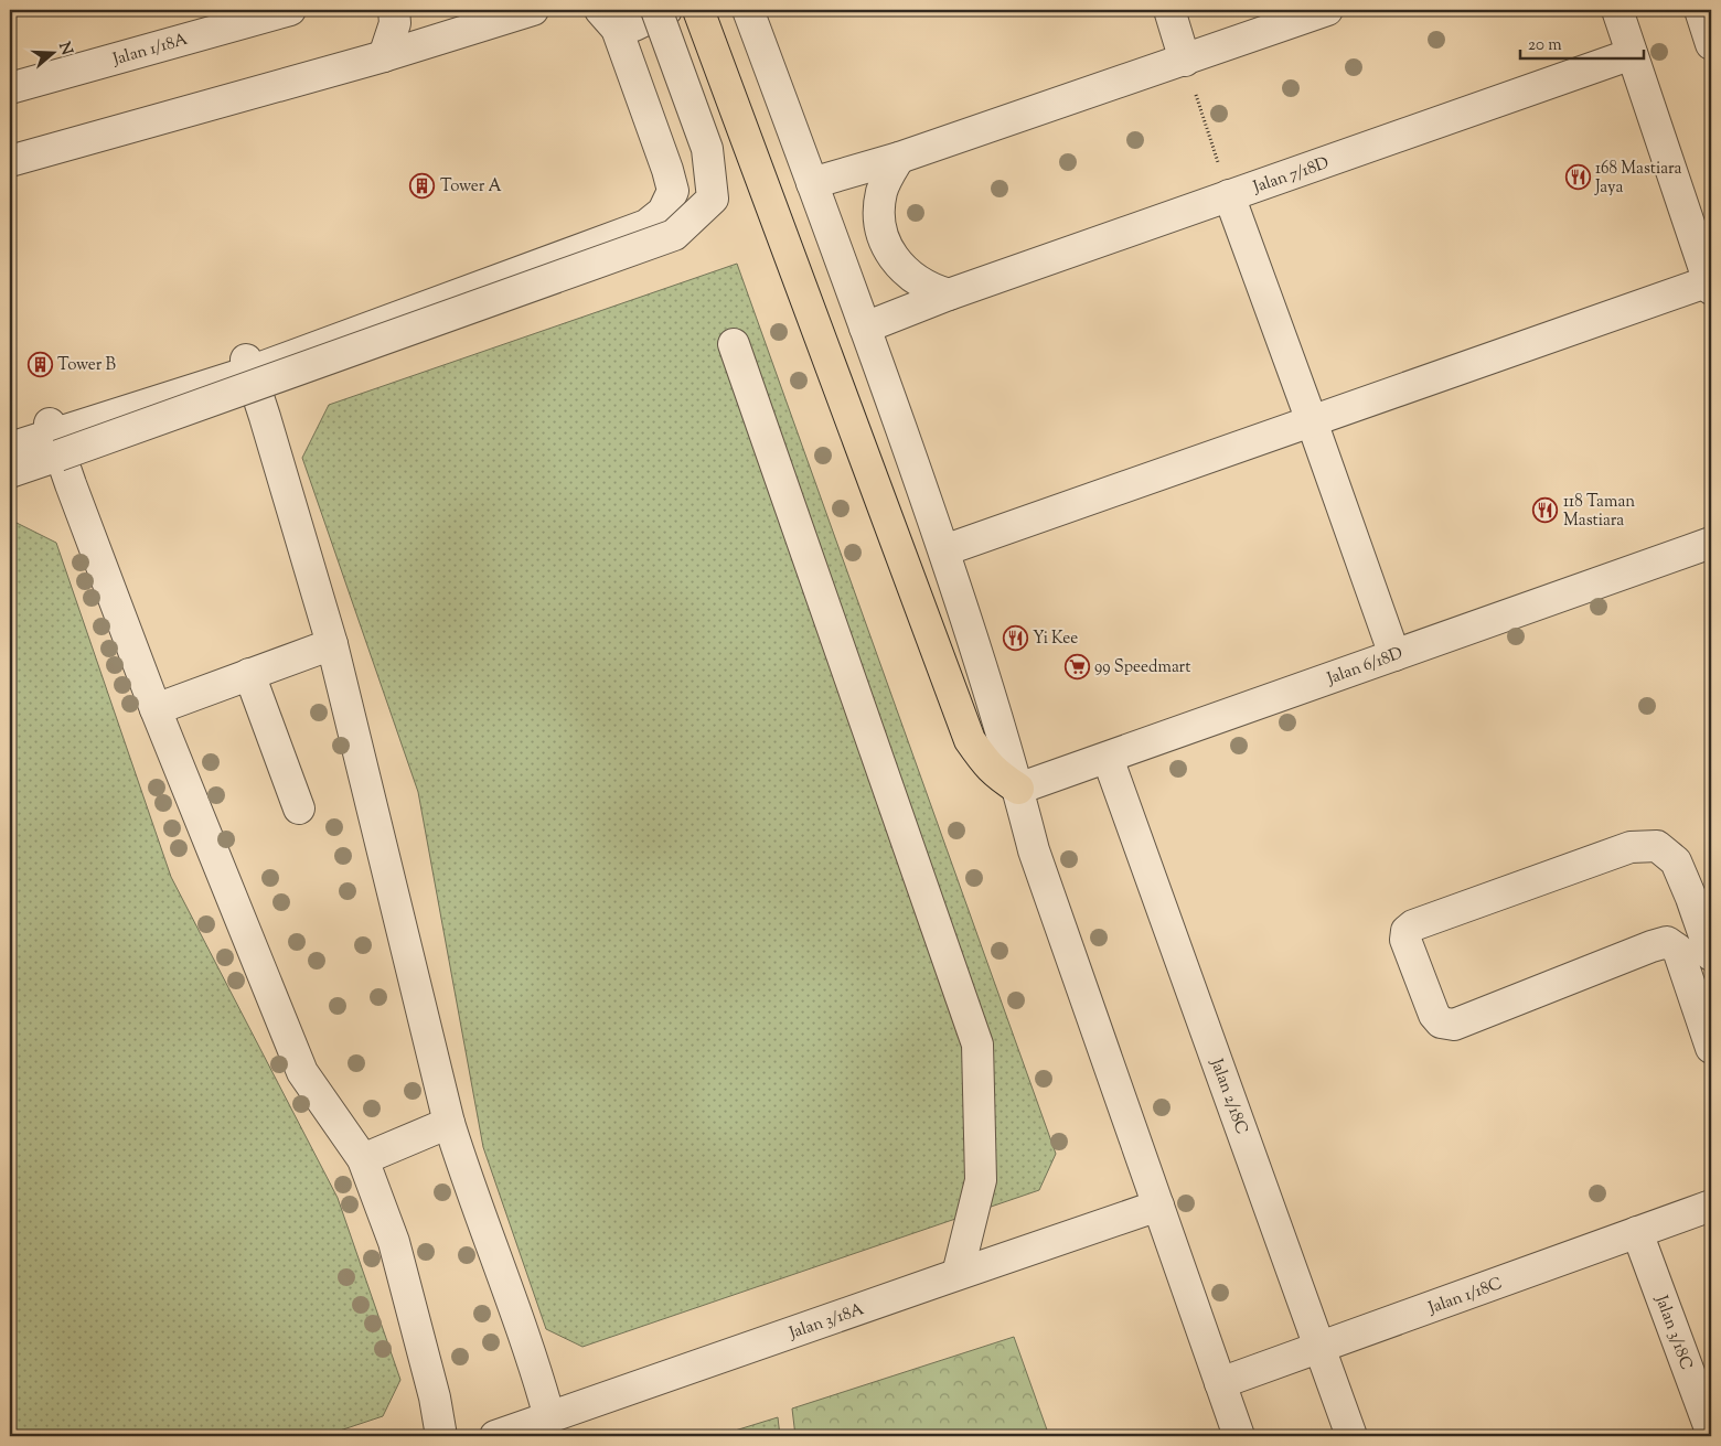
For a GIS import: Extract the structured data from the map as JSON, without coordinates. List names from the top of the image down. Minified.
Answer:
{"streets":{"street":["Jalan 1/18A","Jalan 7/18D","Jalan 6/18D","Jalan 2/18C","Jalan 1/18C","Jalan 3/18A","Jalan 3/18C"]},"crossings":[["Jalan 6/18D","Jalan 2/18C"],["Jalan 2/18C","Jalan 1/18C"],["Jalan 1/18C","Jalan 3/18C"]],"places":{"restaurant":["168 Mastiara Jaya","118 Taman Mastiara","Yi Kee"],"building":["Tower A","Tower B"],"supermarket":["99 Speedmart"]},"scale_bar":"20 m","north":"right"}
